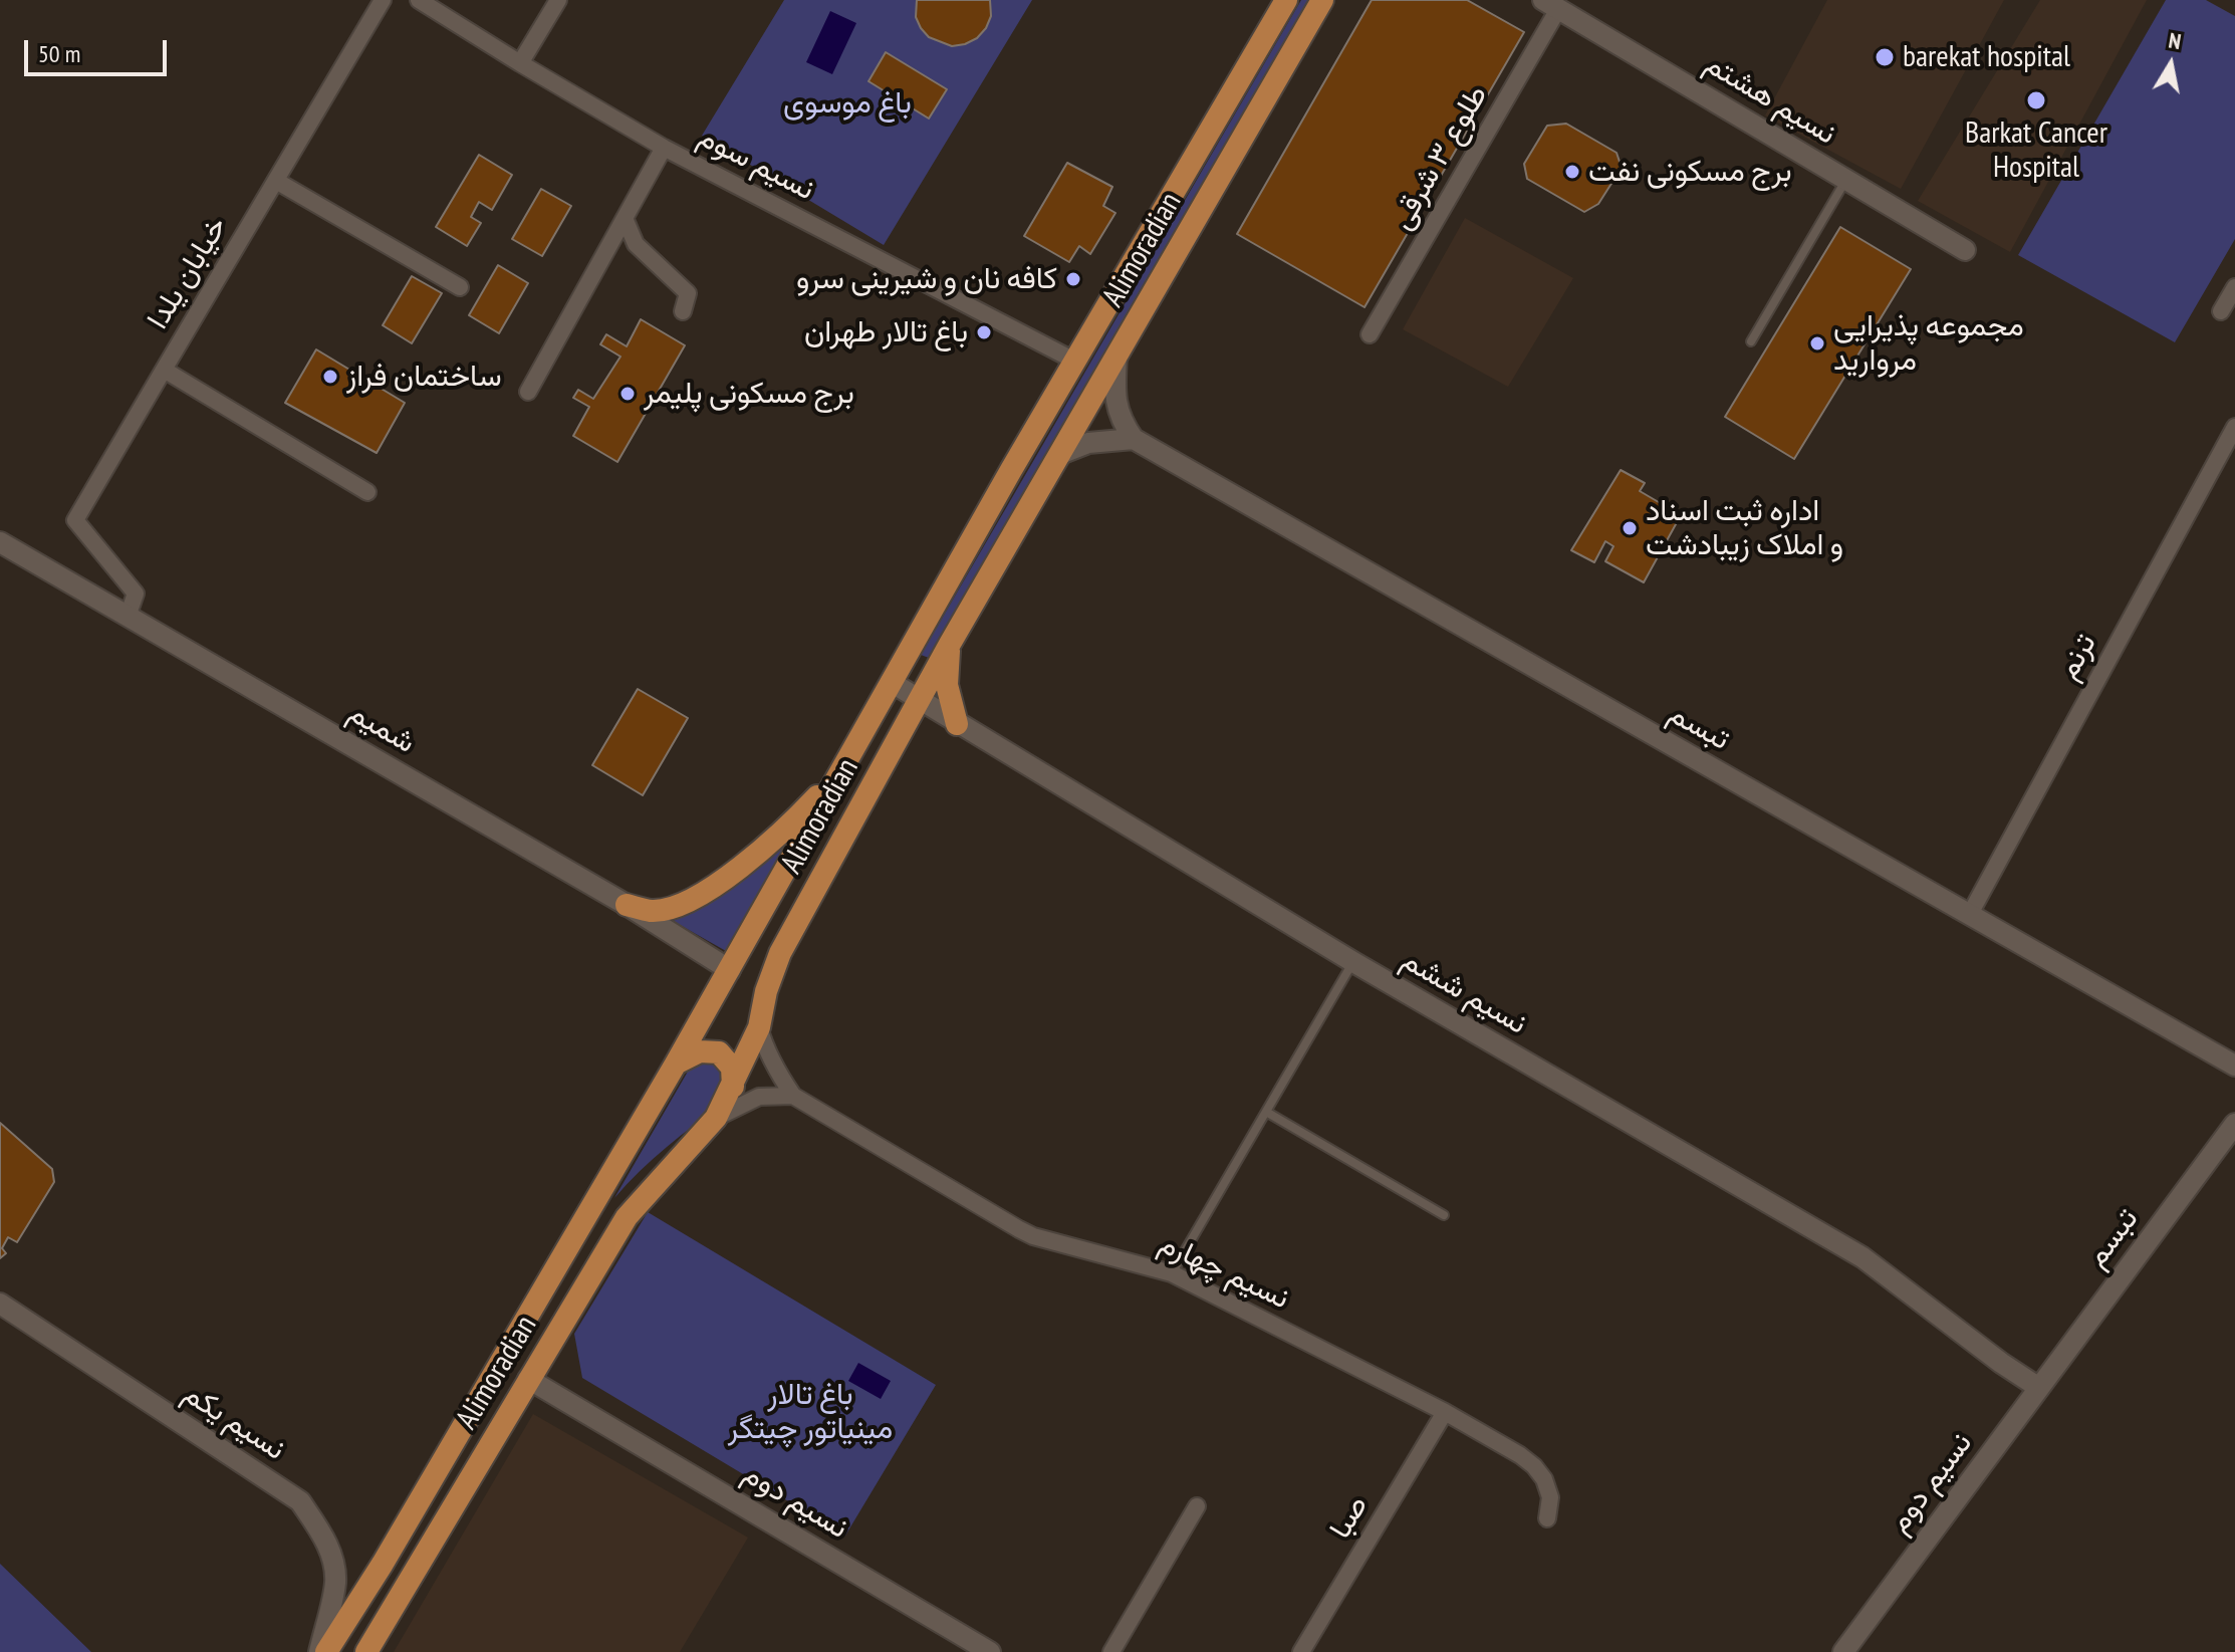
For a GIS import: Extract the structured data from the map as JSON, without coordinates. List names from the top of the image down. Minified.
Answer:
{"streets":{"main road":["Alimoradian"],"street":["نسیم هشتم","طلوع ۳ شرقی","نسیم سوم","خیابان یلدا","ترنم","تبسم","شمیم","نسیم ششم","نسیم چهارم","نسیم یکم","نسیم دوم","صبا"]},"crossings":[["نسیم هشتم","طلوع ۳ شرقی"],["نسیم سوم","Alimoradian"],["Alimoradian","شمیم"],["Alimoradian","نسیم ششم"],["Alimoradian","نسیم چهارم"],["Alimoradian","نسیم دوم"],["ترنم","تبسم"],["تبسم","نسیم ششم"],["تبسم","نسیم دوم"],["نسیم ششم","نسیم دوم"],["نسیم چهارم","صبا"]],"parks":["باغ موسوی","باغ تالار مینیاتور چیتگر"],"places":["barekat hospital","Barkat Cancer Hospital","برج مسکونی نفت","کافه نان و شیرینی سرو","باغ تالار طهران","مجموعه پذیرایی مروارید","ساختمان فراز","برج مسکونی پلیمر","اداره ثبت اسناد و املاک زیبادشت"],"scale_bar":"50 m","north":"top"}
